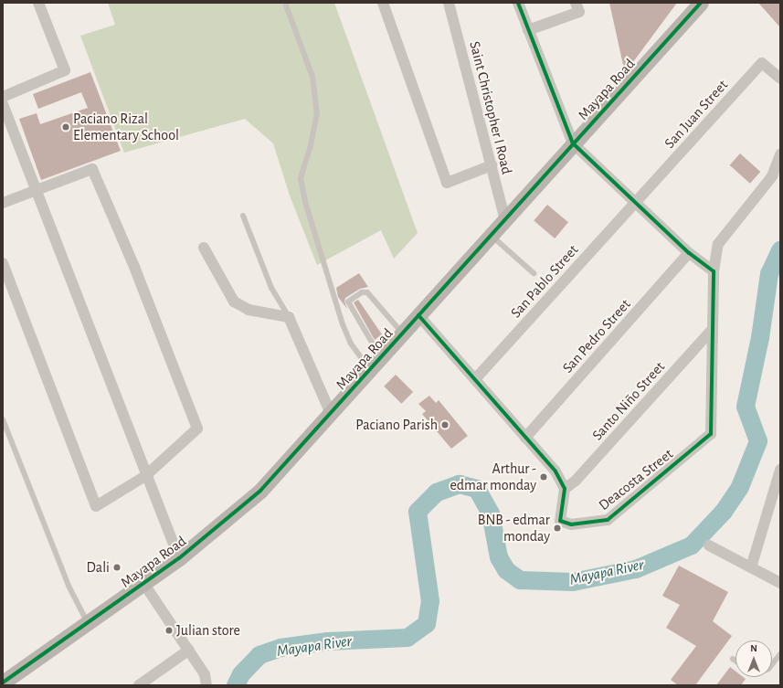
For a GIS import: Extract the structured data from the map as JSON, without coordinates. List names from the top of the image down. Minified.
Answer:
{"streets":{"main road":["Mayapa Road"],"street":["Saint Christopher I Road","San Juan Street","San Pablo Street","San Pedro Street","Santo Niño Street","Deacosta Street"]},"crossings":[["Mayapa Road","Saint Christopher I Road"],["San Juan Street","San Pablo Street"],["Santo Niño Street","Deacosta Street"]],"water":["Mayapa River"],"places":["Paciano Rizal Elementary School","Paciano Parish","Arthur - edmar monday","BNB - edmar monday","Dali","Julian store"],"north":"top"}
